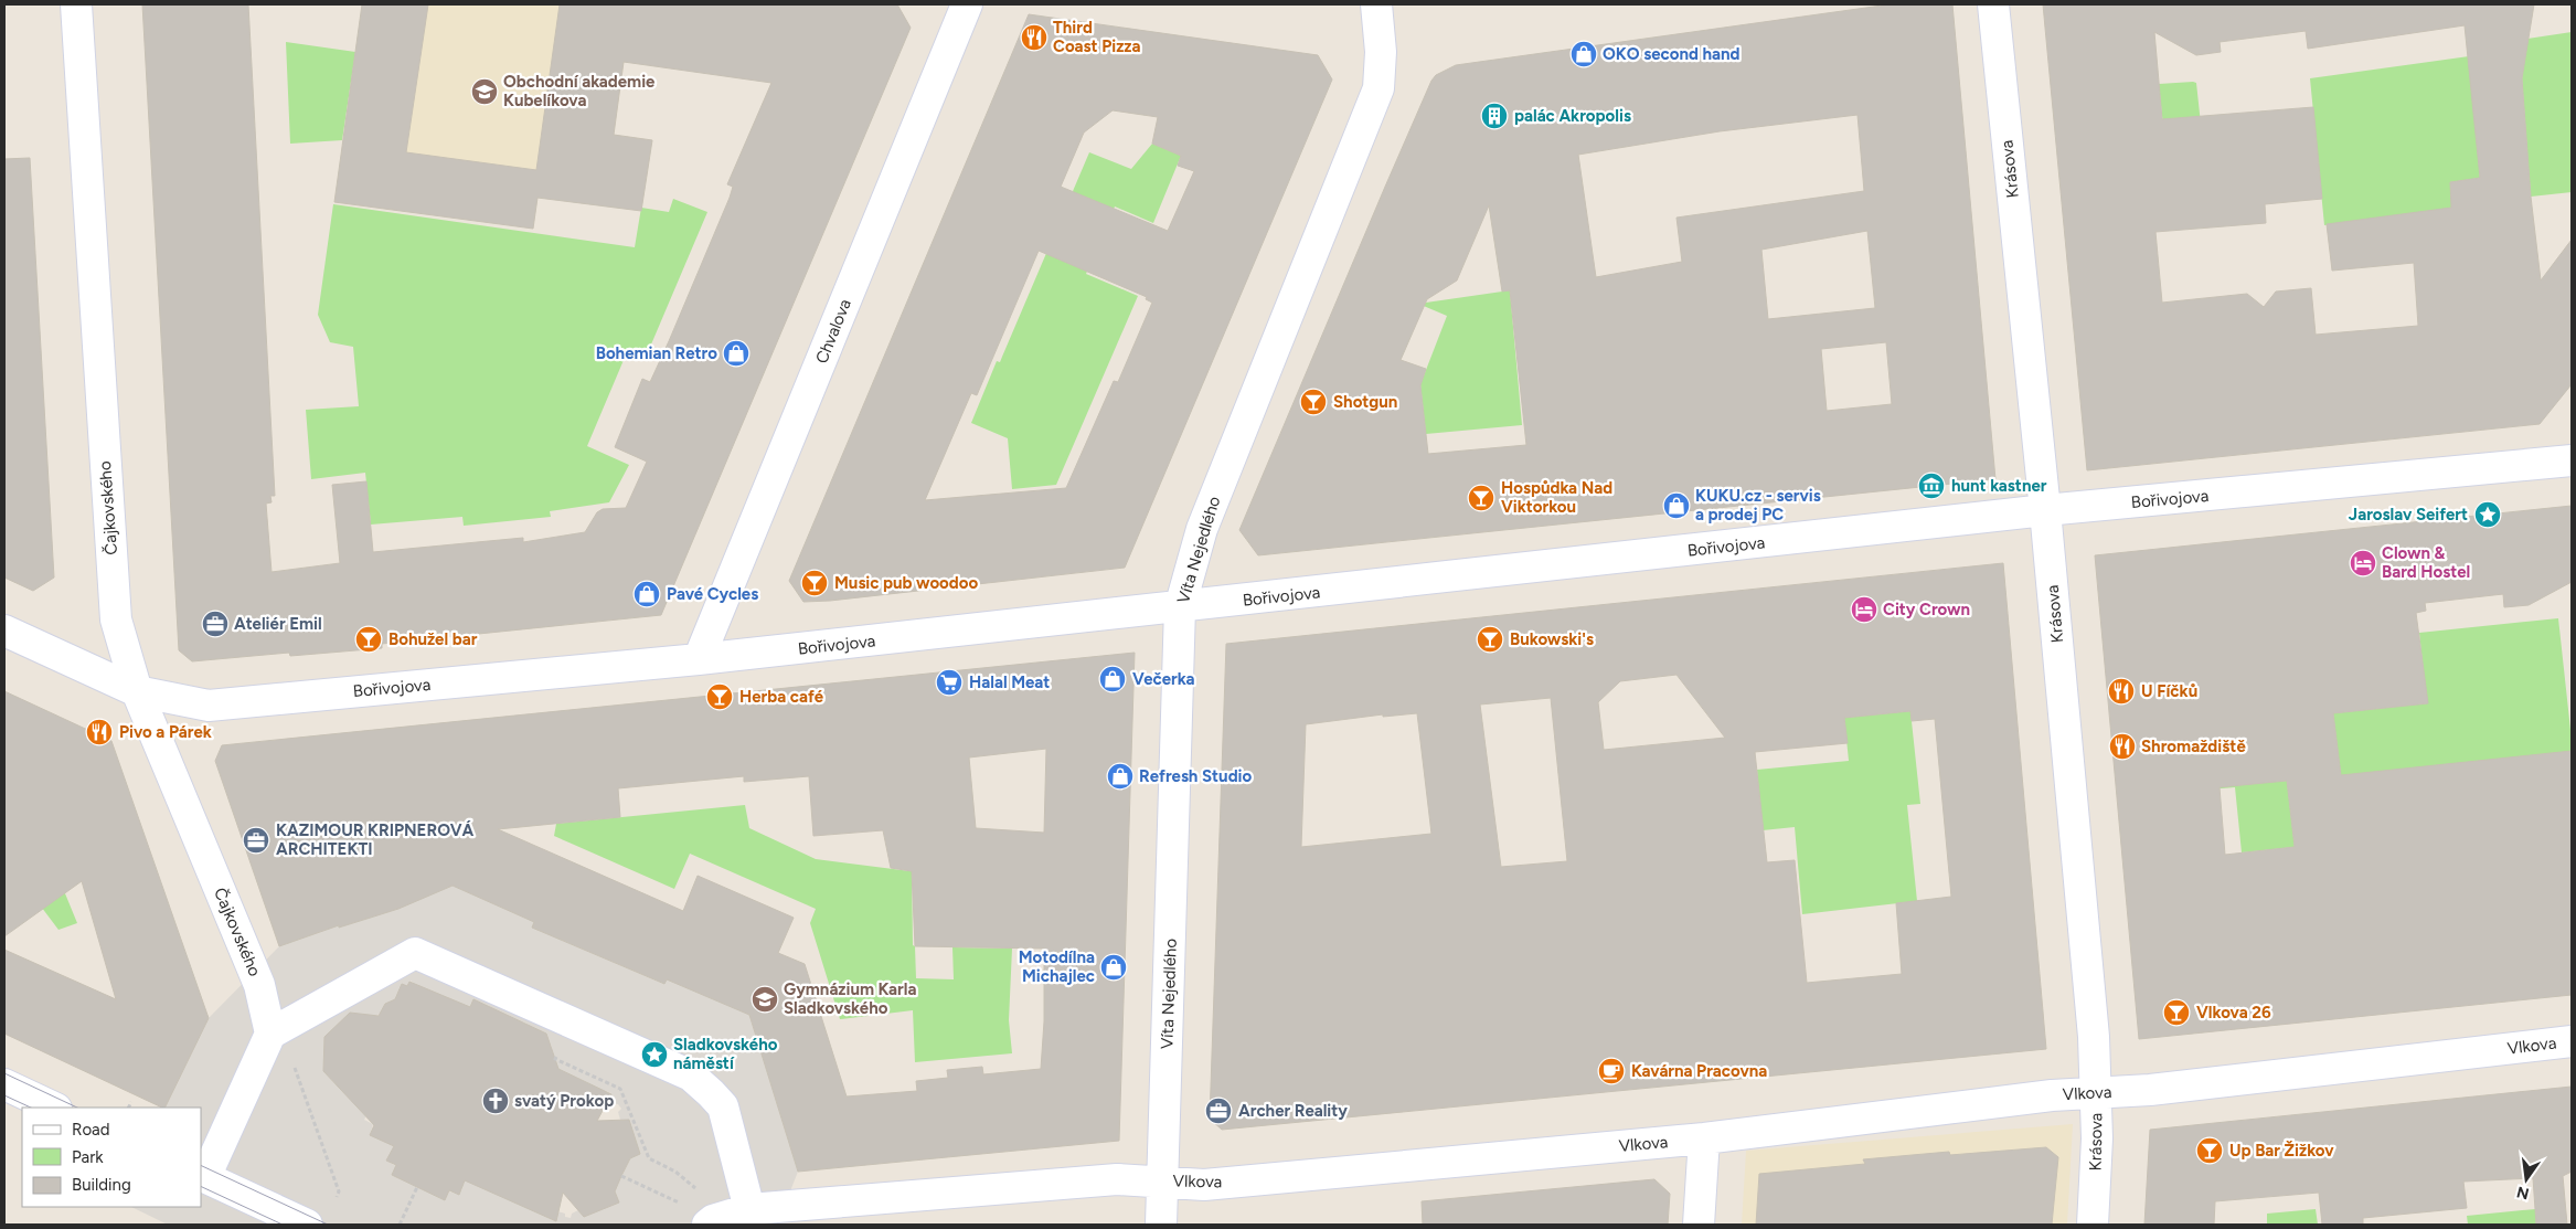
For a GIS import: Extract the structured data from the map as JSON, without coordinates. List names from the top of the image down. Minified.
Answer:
{"streets":{"street":["Krásova","Chvalova","Bořivojova","Čajkovského","Víta Nejedlého","Vlkova"]},"crossings":[["Krásova","Bořivojova"],["Krásova","Vlkova"],["Chvalova","Bořivojova"],["Bořivojova","Čajkovského"],["Bořivojova","Víta Nejedlého"],["Víta Nejedlého","Vlkova"]],"places":{"restaurant":["Third Coast Pizza","U Fíčků","Pivo a Párek","Shromaždiště"],"shop":["OKO second hand","Bohemian Retro","KUKU.cz - servis a prodej PC","Pavé Cycles","Večerka","Refresh Studio","Motodílna Michajlec"],"school or university":["Obchodní akademie Kubelíkova","Gymnázium Karla Sladkovského"],"building":["palác Akropolis"],"bar":["Shotgun","Hospůdka Nad Viktorkou","Music pub woodoo","Bohužel bar","Bukowski's","Herba café","Vlkova 26","Up Bar Žižkov"],"museum":["hunt kastner"],"place":["Jaroslav Seifert","Sladkovského náměstí"],"hotel":["Clown & Bard Hostel","City Crown"],"office":["Ateliér Emil","KAZIMOUR KRIPNEROVÁ ARCHITEKTI","Archer Reality"],"supermarket":["Halal Meat"],"cafe":["Kavárna Pracovna"],"church":["svatý Prokop"]},"legend":["Road","Park","Building"],"north":"bottom"}
